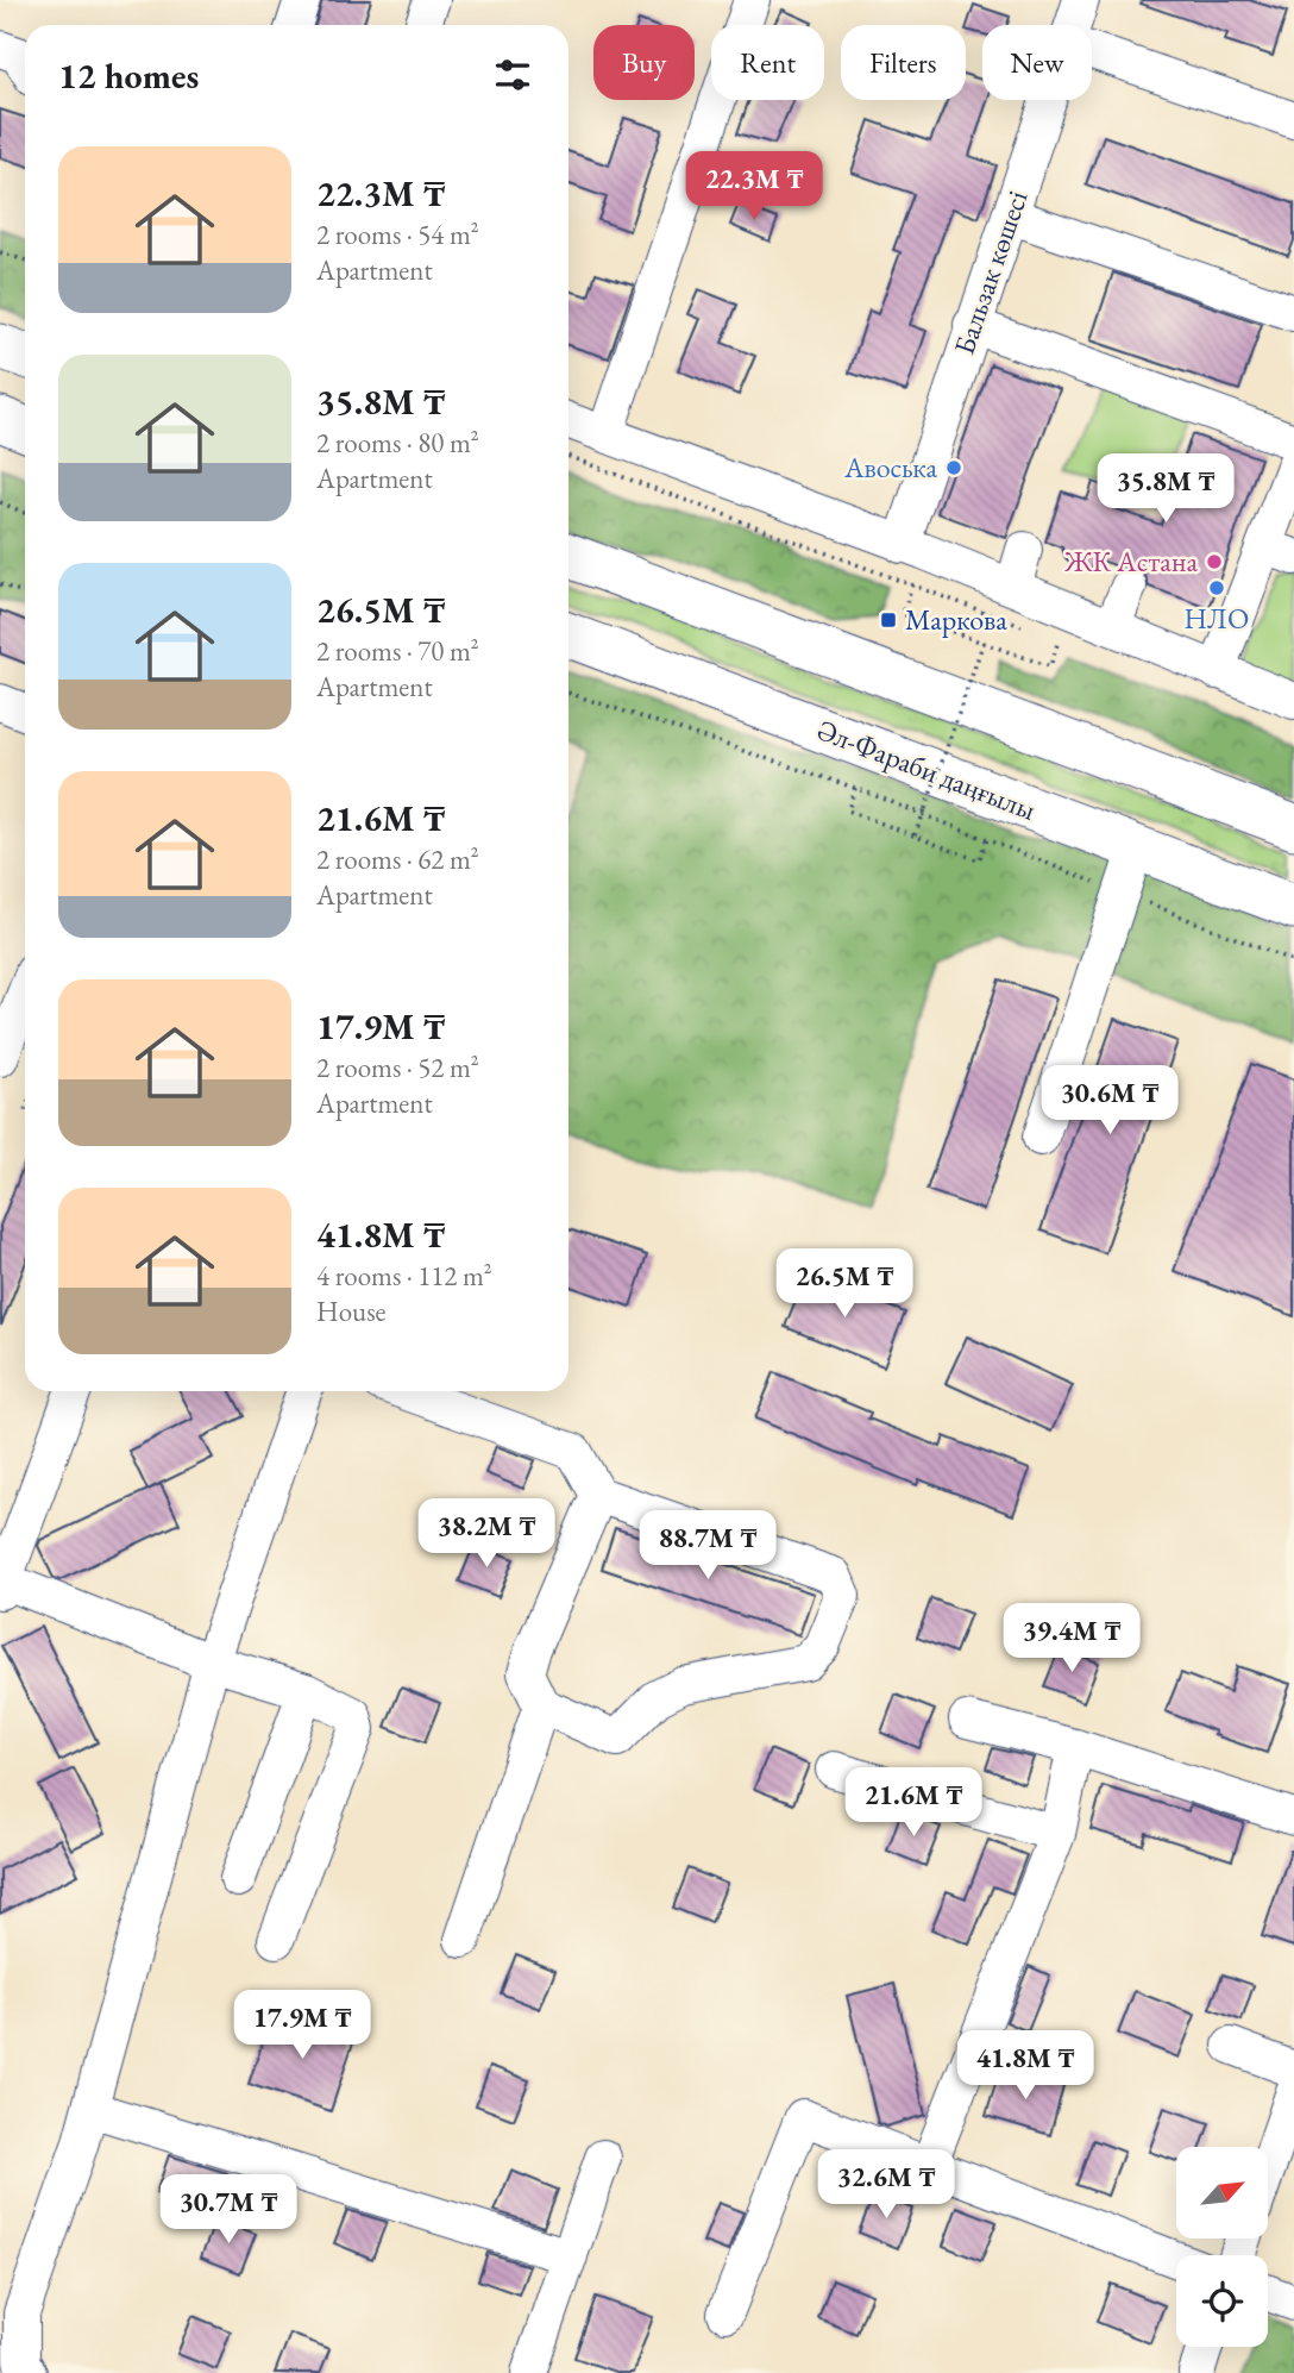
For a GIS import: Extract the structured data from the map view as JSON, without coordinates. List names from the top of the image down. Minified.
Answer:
{"streets":{"main road":["Әл-Фараби даңғылы"],"street":["Бальзак көшесі"]},"places":{"other":["Авоська","ЖК Астана","НЛО"],"transit":["Маркова"]},"north":"top right","page":{"chip":["Buy","Rent","Filters","New"],"heading":"12 homes","list":[{"name":"22.3M ₸","note":"2 rooms · 54 m² · Apartment"},{"name":"35.8M ₸","note":"2 rooms · 80 m² · Apartment"},{"name":"26.5M ₸","note":"2 rooms · 70 m² · Apartment"},{"name":"21.6M ₸","note":"2 rooms · 62 m² · Apartment"},{"name":"17.9M ₸","note":"2 rooms · 52 m² · Apartment"},{"name":"41.8M ₸","note":"4 rooms · 112 m² · House"}],"price":["22.3M ₸","35.8M ₸","30.6M ₸","26.5M ₸","38.2M ₸","88.7M ₸","39.4M ₸","21.6M ₸","17.9M ₸","41.8M ₸","32.6M ₸","30.7M ₸"]}}
